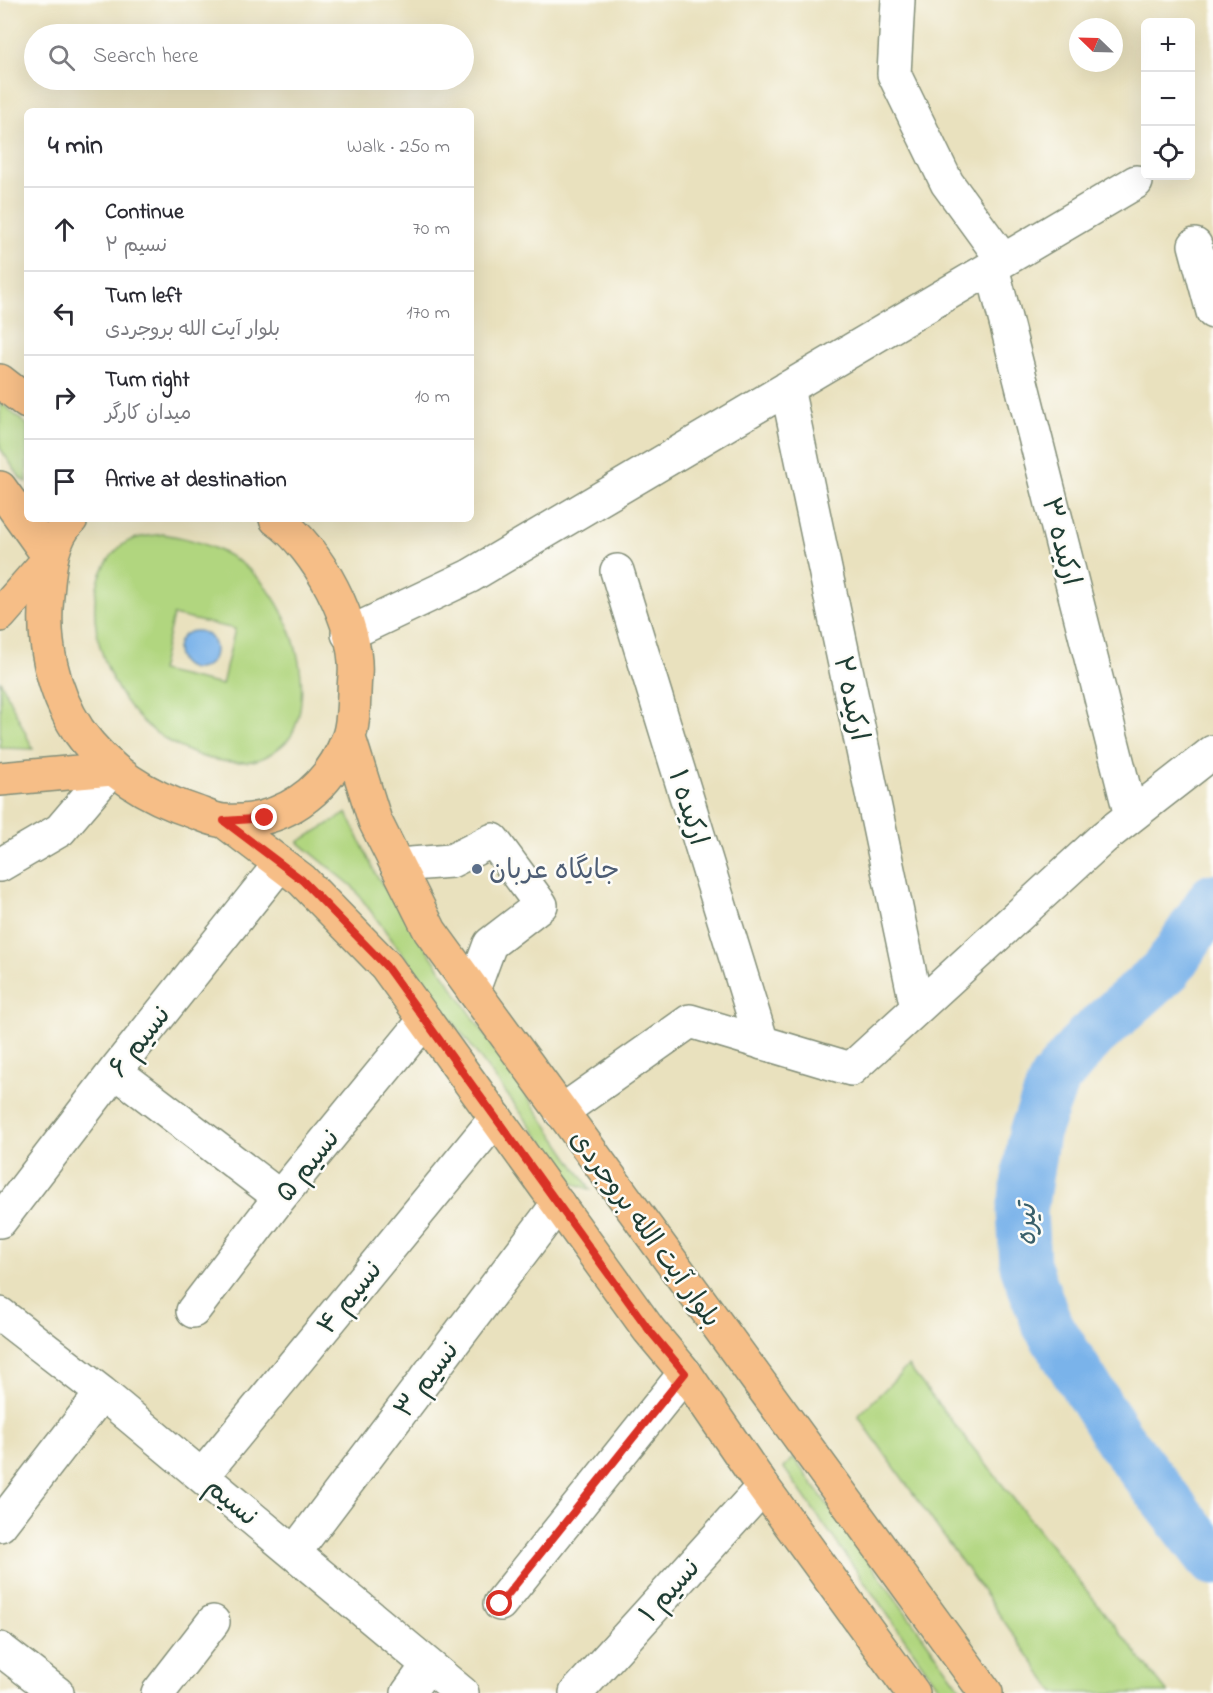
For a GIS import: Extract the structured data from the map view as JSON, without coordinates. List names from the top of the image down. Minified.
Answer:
{"streets":{"main road":["بلوار آیت الله بروجردی"],"street":["ارکیده ۳","ارکیده ۲","ارکیده ۱","نسیم ۶","نسیم ۵","نسیم ۴","نسیم ۳","نسیم","نسیم ۱"]},"crossings":[["نسیم ۶","بلوار آیت الله بروجردی"],["نسیم ۵","بلوار آیت الله بروجردی"],["بلوار آیت الله بروجردی","نسیم ۴"],["بلوار آیت الله بروجردی","نسیم ۳"],["بلوار آیت الله بروجردی","نسیم ۱"],["نسیم ۴","نسیم"],["نسیم ۳","نسیم"]],"water":["تيره"],"places":["جایگاه عربان"],"north":"top left","page":{"map_buttons":["+","−"],"search":"Search here","heading":["4 min","Walk · 250 m"],"list":[["Continue","نسیم ۲","70 m"],["Turn left","بلوار آیت الله بروجردی","170 m"],["Turn right","میدان کارگر","10 m"],"Arrive at destination"]}}
